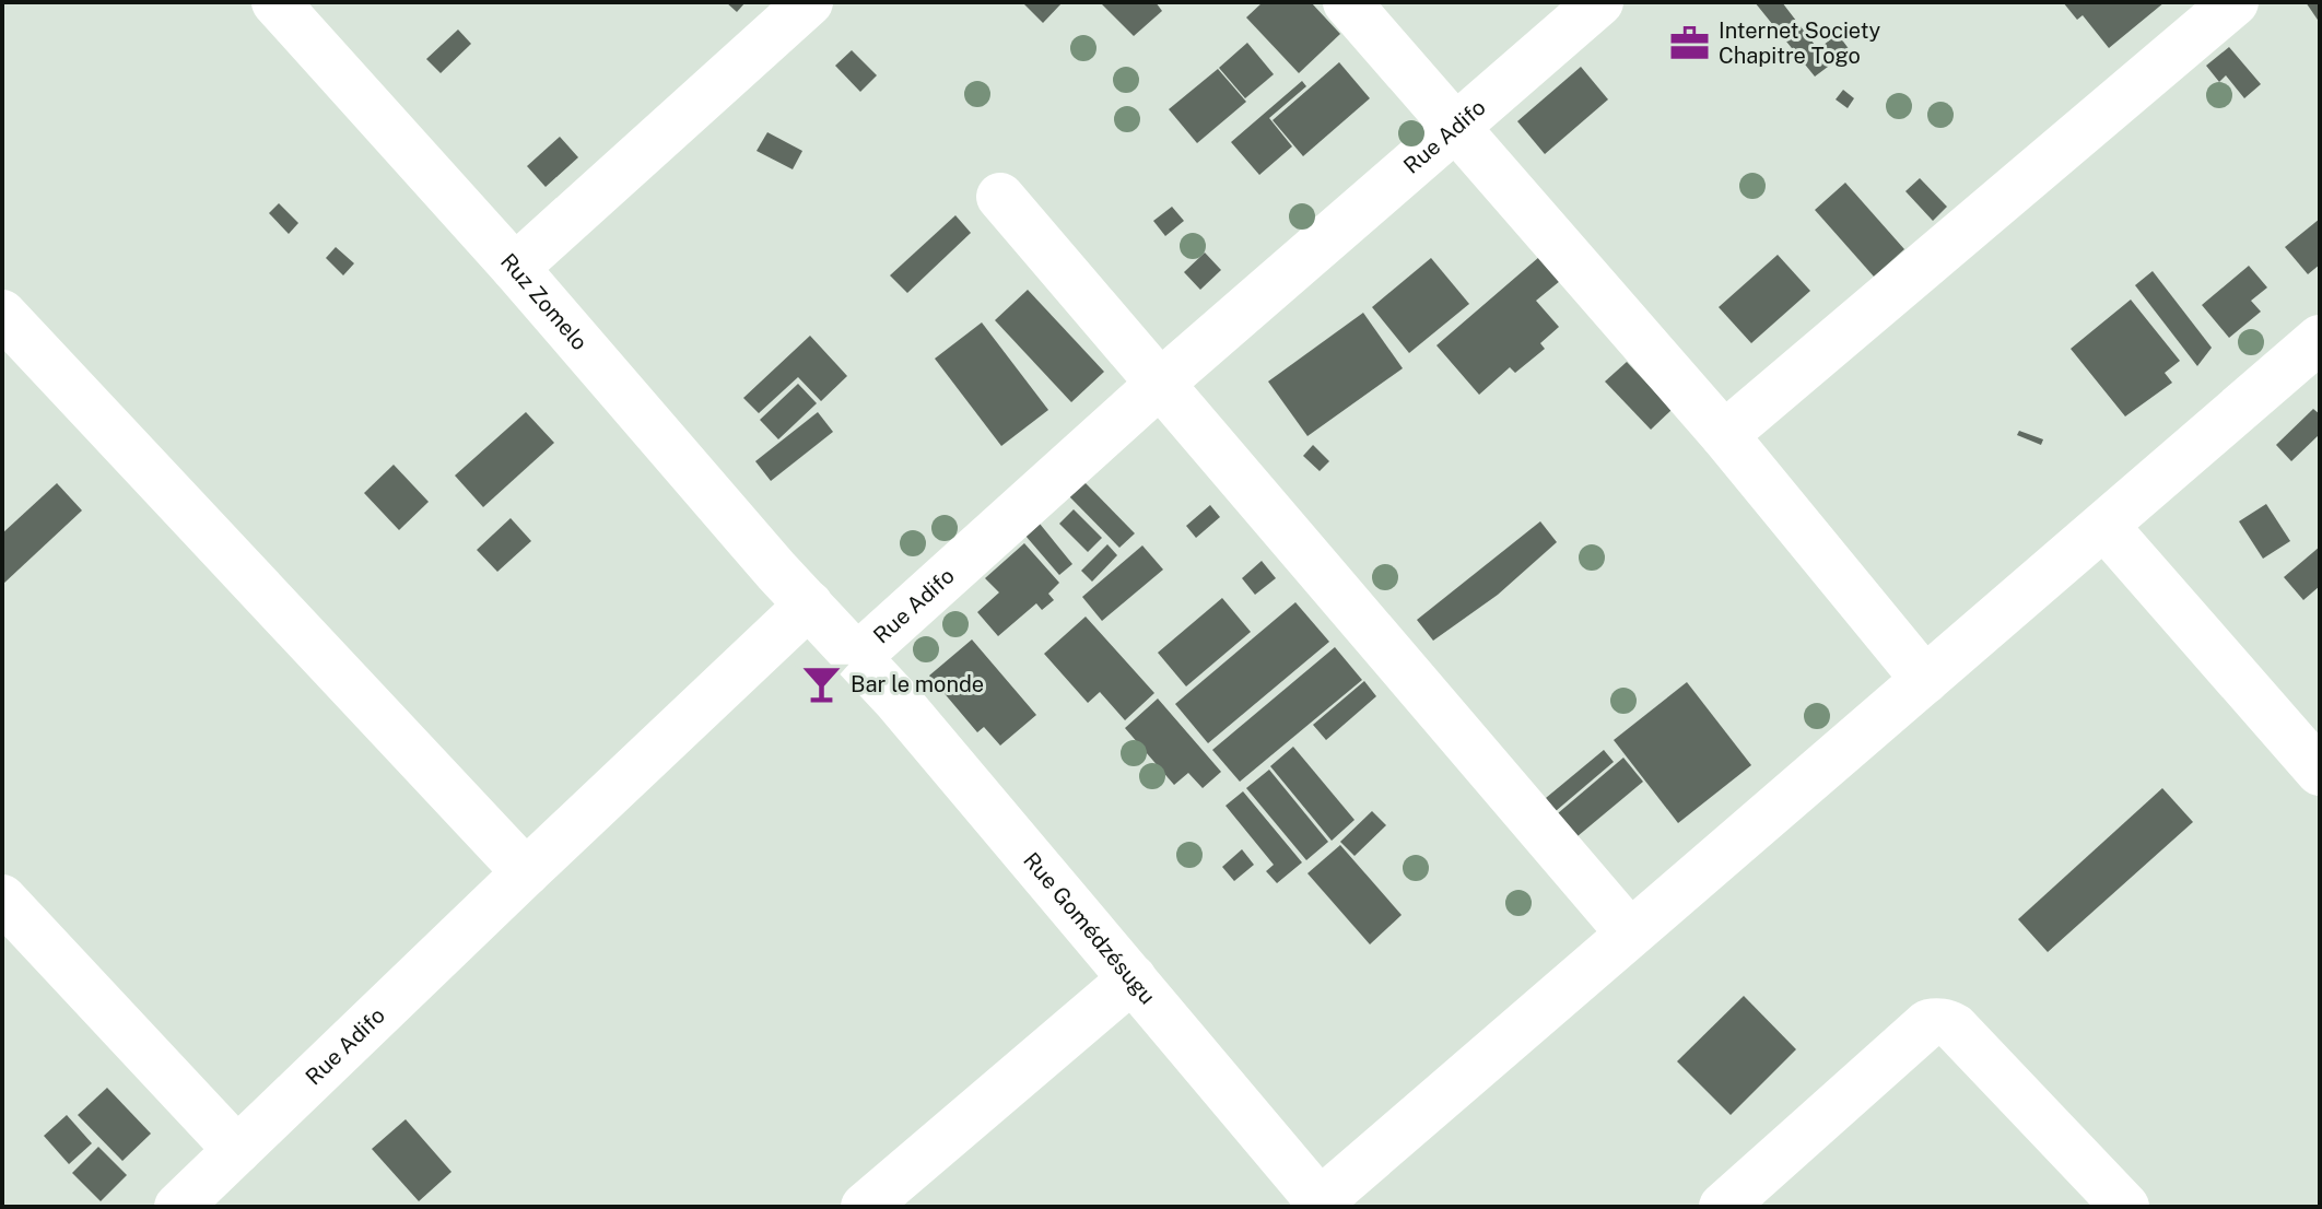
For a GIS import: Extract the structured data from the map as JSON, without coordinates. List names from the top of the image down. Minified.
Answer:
{"streets":{"street":["Rue Adifo","Ruz Zomelo","Rue Gomédzésugu"]},"crossings":[["Rue Adifo","Ruz Zomelo"],["Rue Adifo","Rue Gomédzésugu"]],"places":{"office":["Internet Society Chapitre Togo"],"bar":["Bar le monde"]}}
